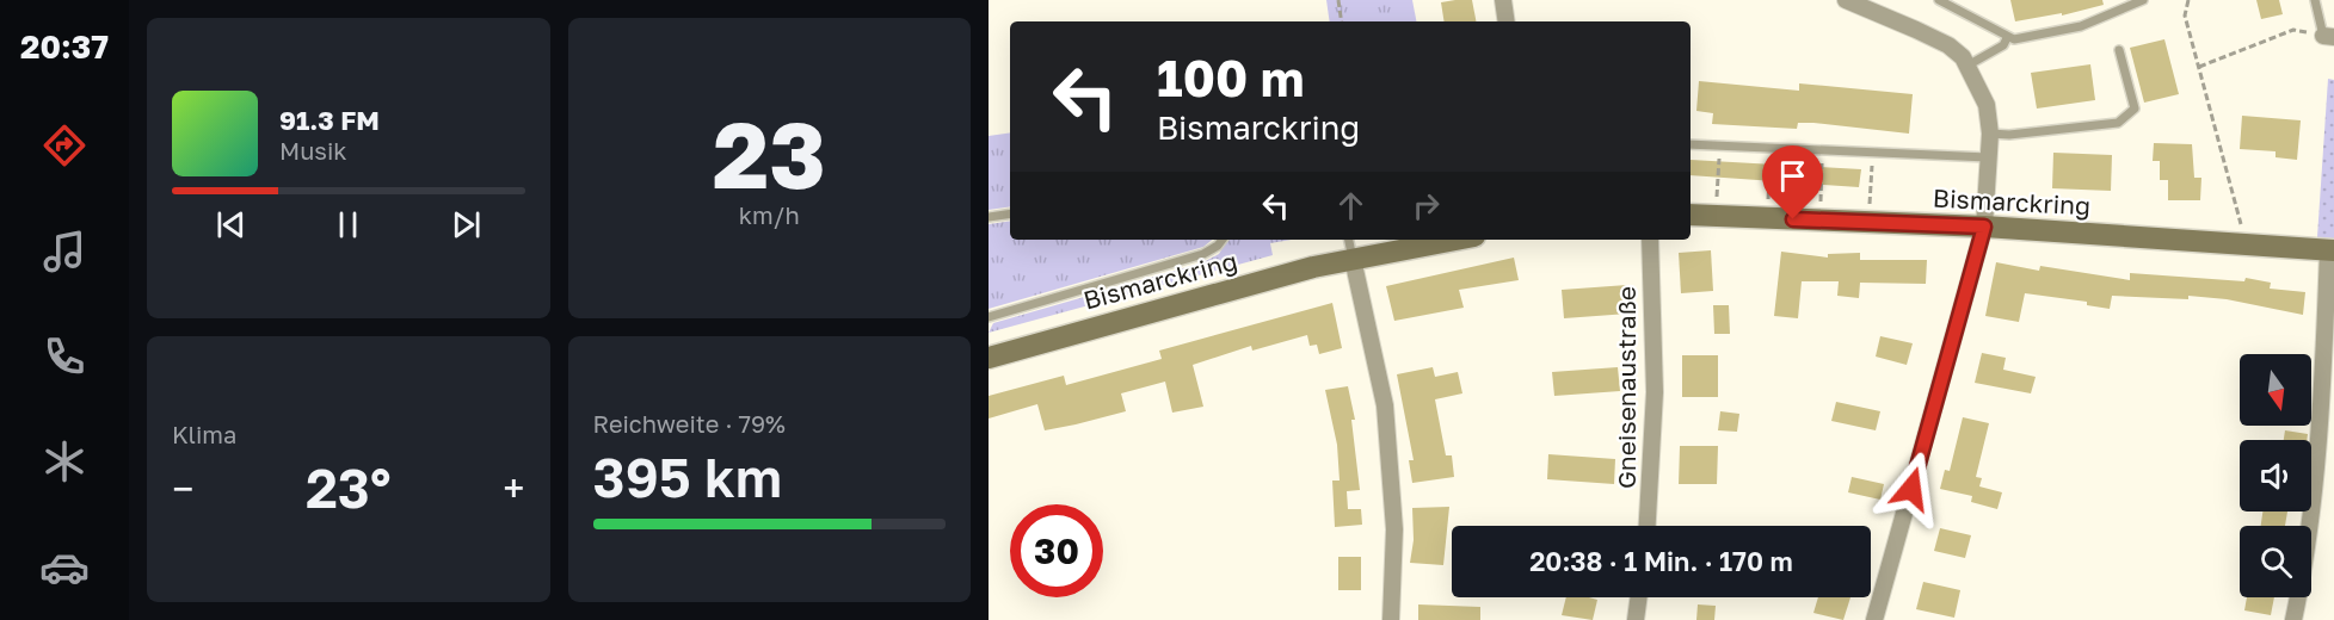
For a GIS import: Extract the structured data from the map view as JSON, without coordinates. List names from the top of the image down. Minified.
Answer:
{"streets":{"street":["Bismarckring","Gneisenaustraße"]},"north":"bottom","page":{"tabs":"20:37","tile":[["23","km/h"],"Klima",["Reichweite · 79%","395 km"]],"turn":["100 m","Bismarckring"],"song":["91.3 FM","Musik"],"heat":["−","23°","+"],"limit":"30","trip":"20:38 · 1 Min. · 170 m"}}
